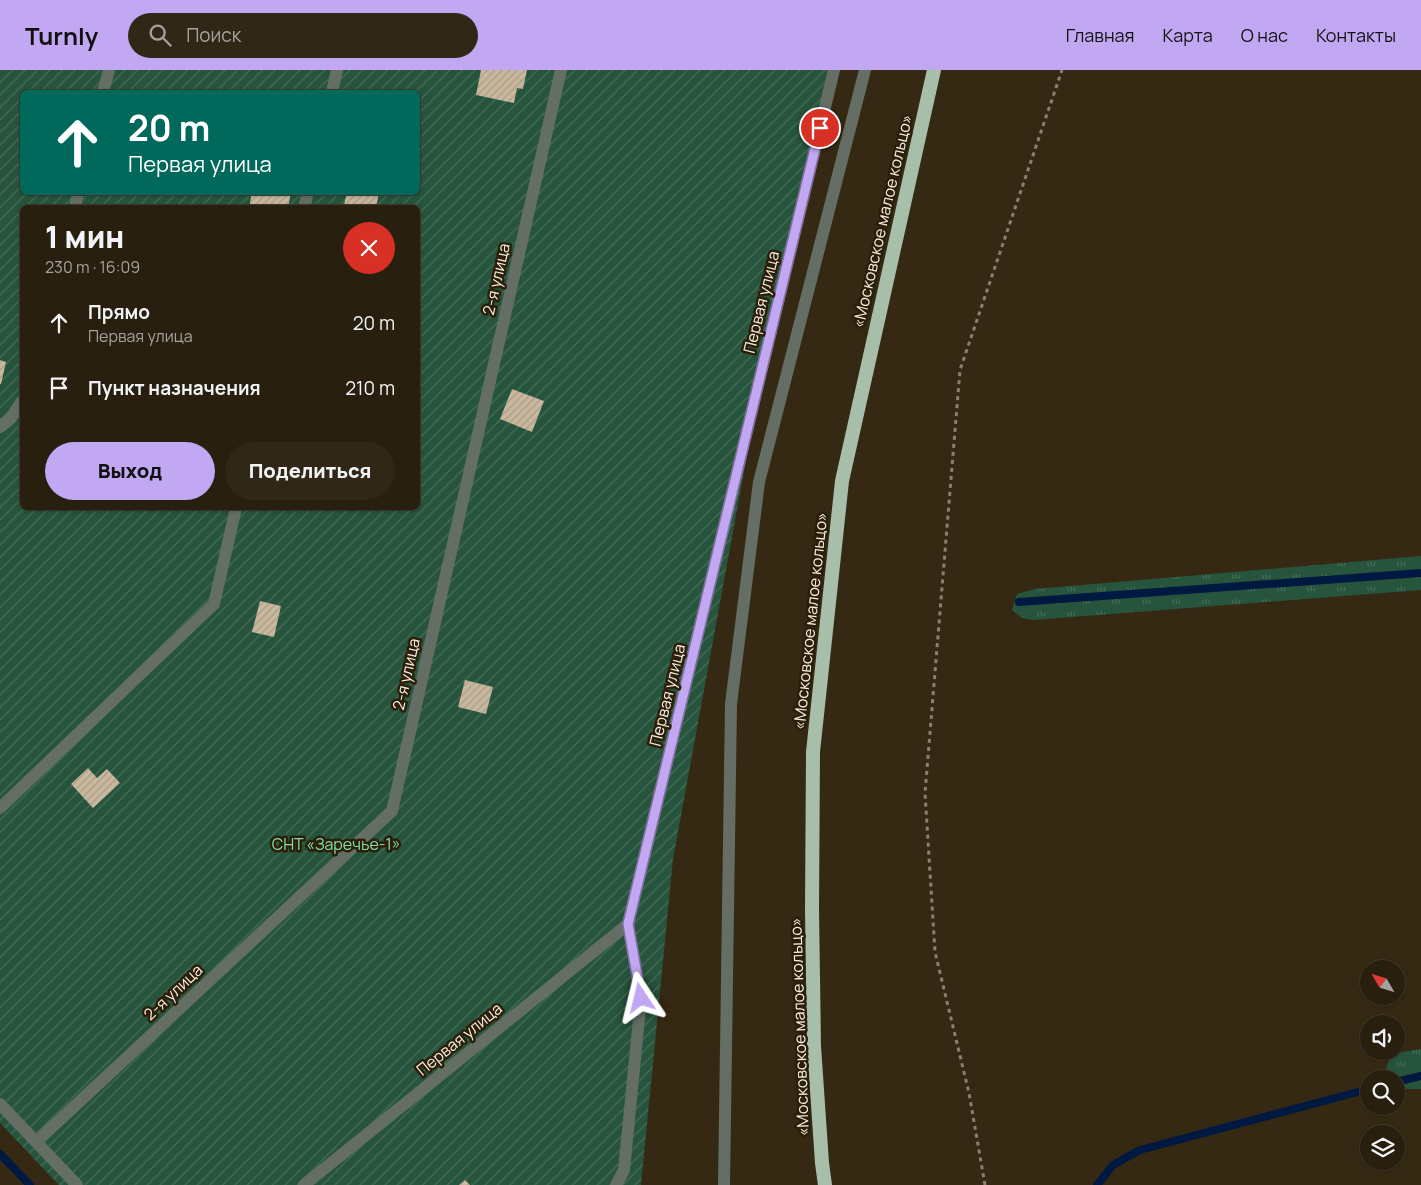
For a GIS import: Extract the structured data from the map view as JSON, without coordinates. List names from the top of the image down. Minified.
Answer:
{"streets":{"highway":["«Московское малое кольцо»"],"lane":["2-я улица","Первая улица"]},"parks":["СНТ «Заречье-1»"],"north":"top left","page":{"header":"Turnly","search":"Поиск","nav":["Главная","Карта","О нас","Контакты"],"turn":["20 m","Первая улица"],"heading":["1 мин","230 m · 16:09"],"list":[{"name":"Прямо","note":"Первая улица","value":"20 m"},{"name":"Пункт назначения","value":"210 m"}],"buttons":["Выход","Поделиться"]}}
